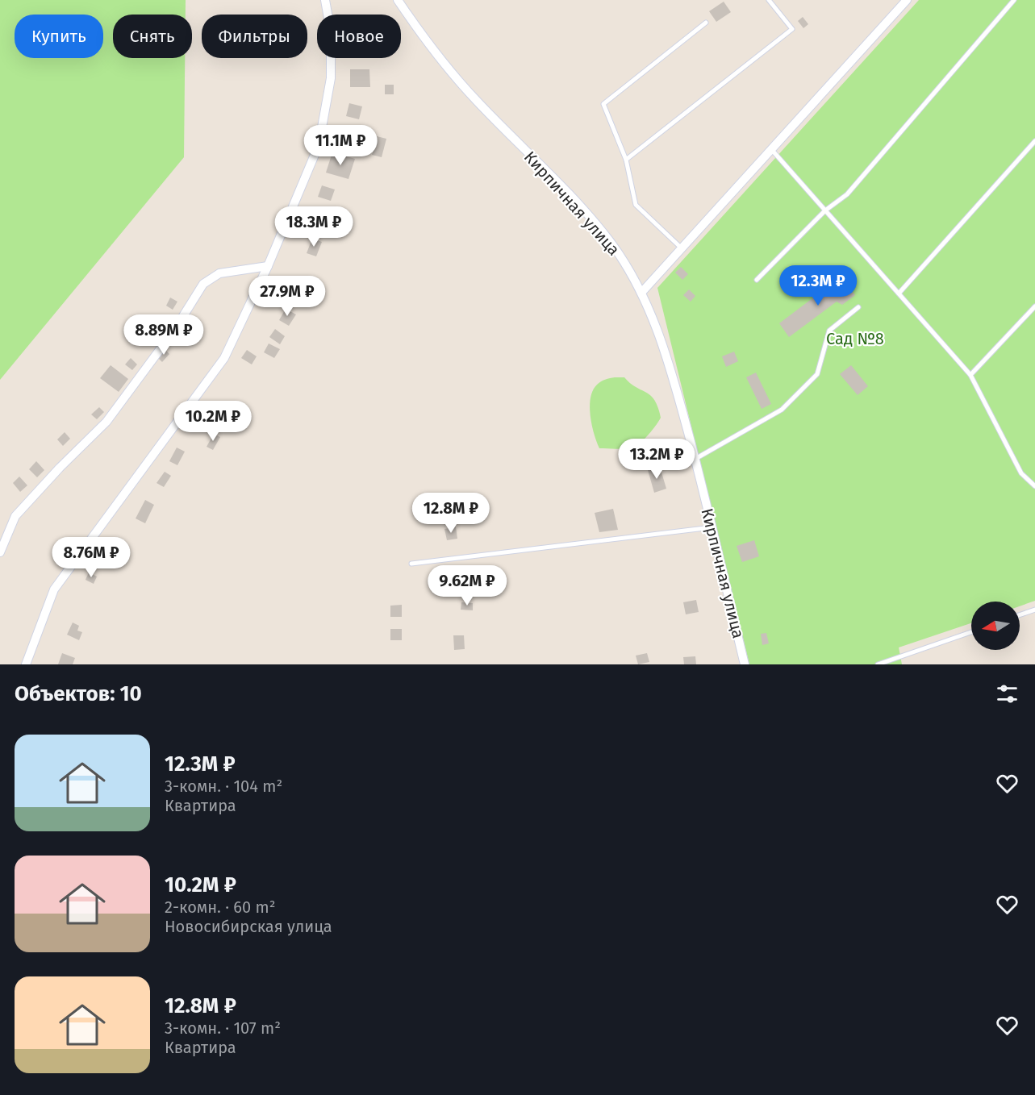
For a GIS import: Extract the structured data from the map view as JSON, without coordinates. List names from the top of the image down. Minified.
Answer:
{"streets":{"street":["Кирпичная улица"]},"parks":["Сад №8"],"north":"left","page":{"chip":["Купить","Снять","Фильтры","Новое"],"price":["11.1M ₽","18.3M ₽","12.3M ₽","27.9M ₽","8.89M ₽","10.2M ₽","13.2M ₽","12.8M ₽","8.76M ₽","9.62M ₽"],"heading":"Объектов: 10","list":[{"name":"12.3M ₽","note":"3-комн. · 104 m² · Квартира"},{"name":"10.2M ₽","note":"2-комн. · 60 m² · Новосибирская улица"},{"name":"12.8M ₽","note":"3-комн. · 107 m² · Квартира"}]}}
